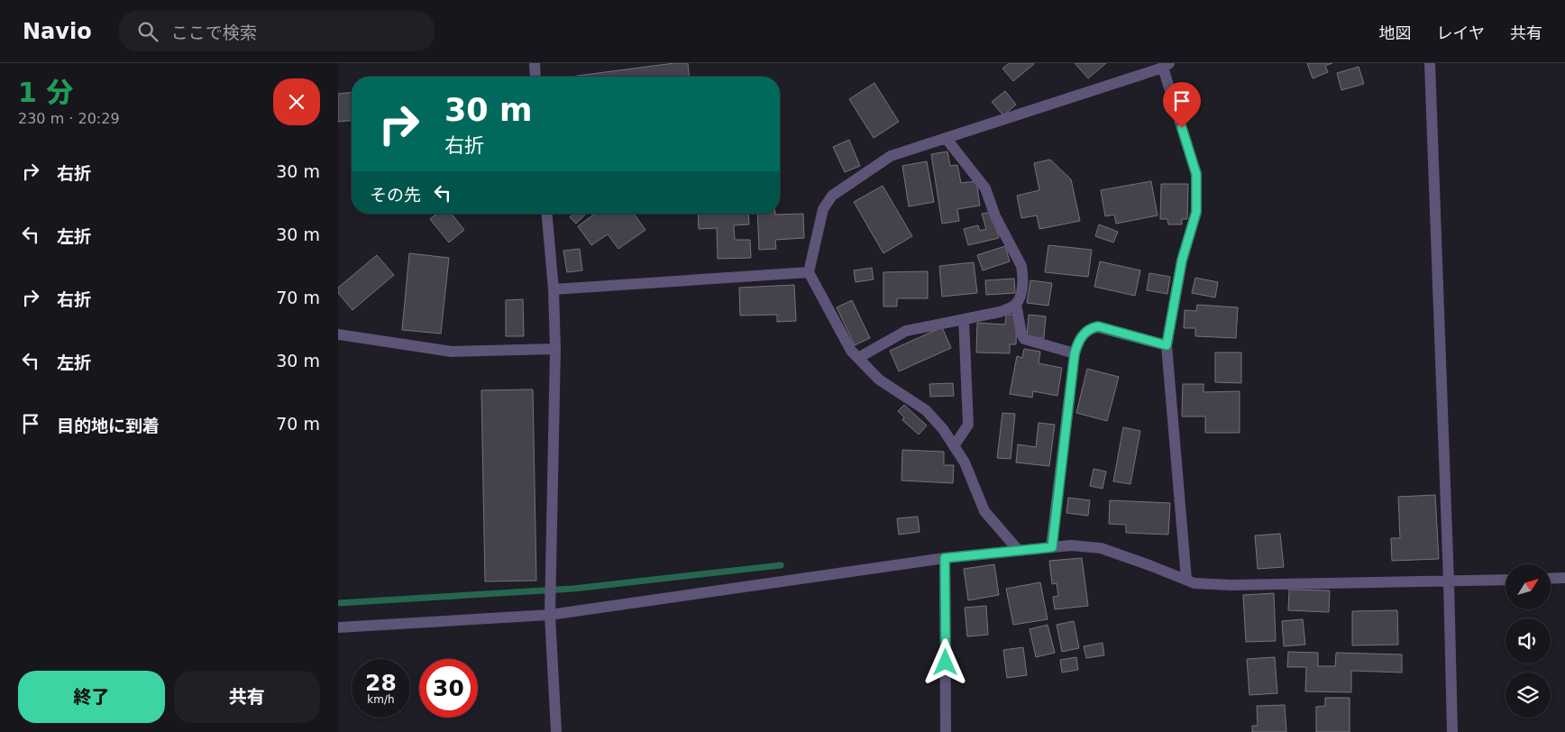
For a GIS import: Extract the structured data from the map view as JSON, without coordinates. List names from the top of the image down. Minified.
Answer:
{"north":"top right","page":{"header":"Navio","search":"ここで検索","nav":["地図","レイヤ","共有"],"heading":["1 分","230 m · 20:29"],"turn":["30 m","右折"],"list":[{"name":"右折","value":"30 m"},{"name":"左折","value":"30 m"},{"name":"右折","value":"70 m"},{"name":"左折","value":"30 m"},{"name":"目的地に到着","value":"70 m"}],"then":"その先","speed":"28 km/h","limit":"30","buttons":["終了","共有"]}}
